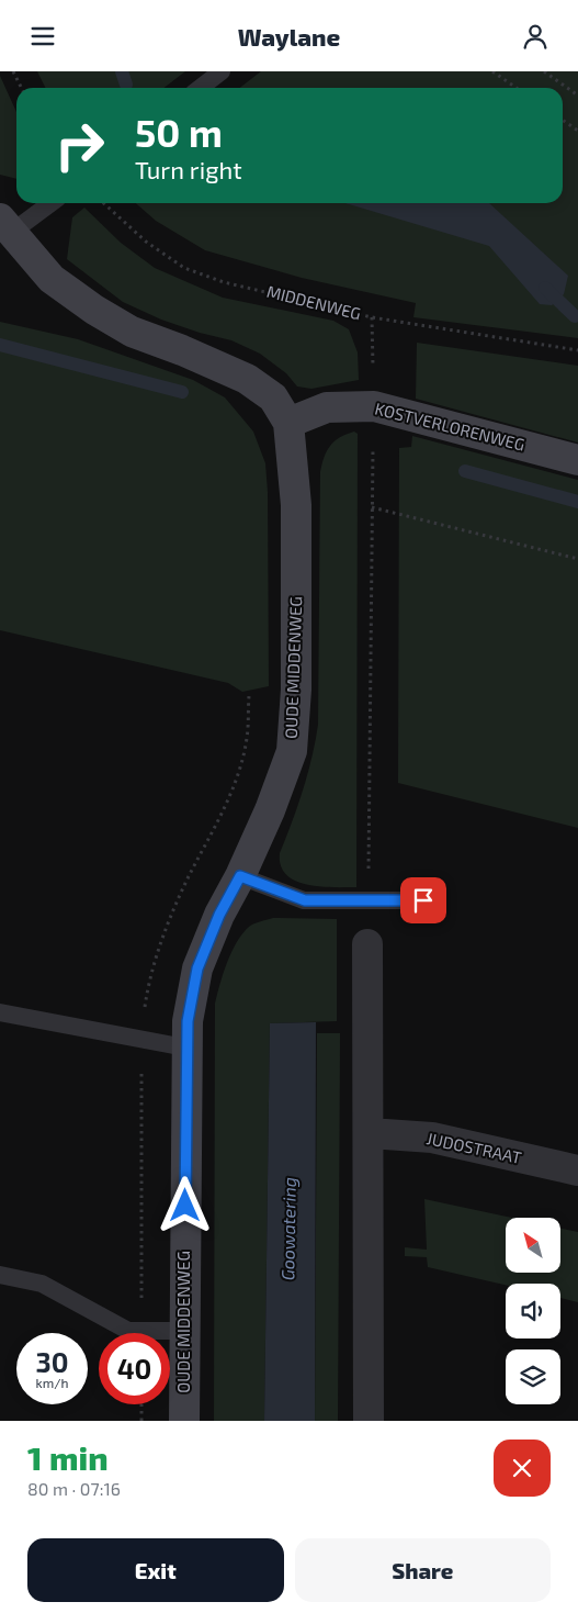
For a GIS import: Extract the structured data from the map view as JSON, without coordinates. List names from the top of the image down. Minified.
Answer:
{"streets":{"street":["KOSTVERLORENWEG","OUDE MIDDENWEG","JUDOSTRAAT"],"path":["MIDDENWEG"]},"crossings":[["MIDDENWEG","KOSTVERLORENWEG"],["KOSTVERLORENWEG","OUDE MIDDENWEG"]],"water":["Goowatering"],"north":"top left","page":{"header":"Waylane","turn":["50 m","Turn right"],"speed":"30 km/h","limit":"40","heading":["1 min","80 m · 07:16"],"buttons":["Exit","Share"]}}
